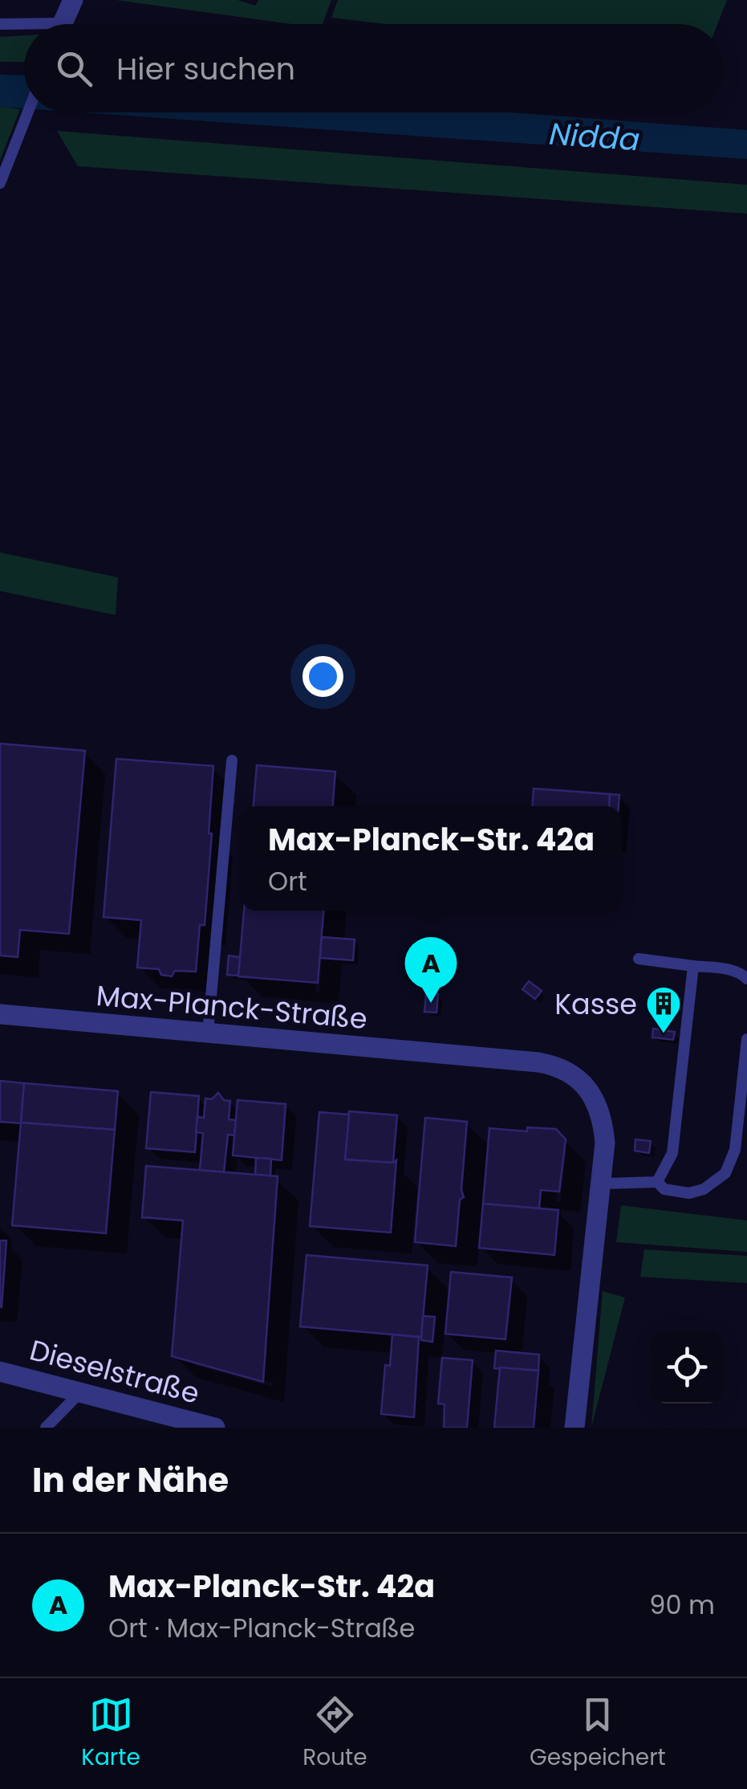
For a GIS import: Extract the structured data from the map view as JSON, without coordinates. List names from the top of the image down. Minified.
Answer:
{"streets":{"street":["Max-Planck-Straße","Dieselstraße"]},"water":["Nidda"],"places":{"building":["Kasse"]},"page":{"search":"Hier suchen","popup":["Max-Planck-Str. 42a","Ort"],"pins":"A","heading":"In der Nähe","list":[{"mark":"A","name":"Max-Planck-Str. 42a","note":"Ort · Max-Planck-Straße","value":"90 m"}],"nav":["Karte","Route","Gespeichert"]}}
